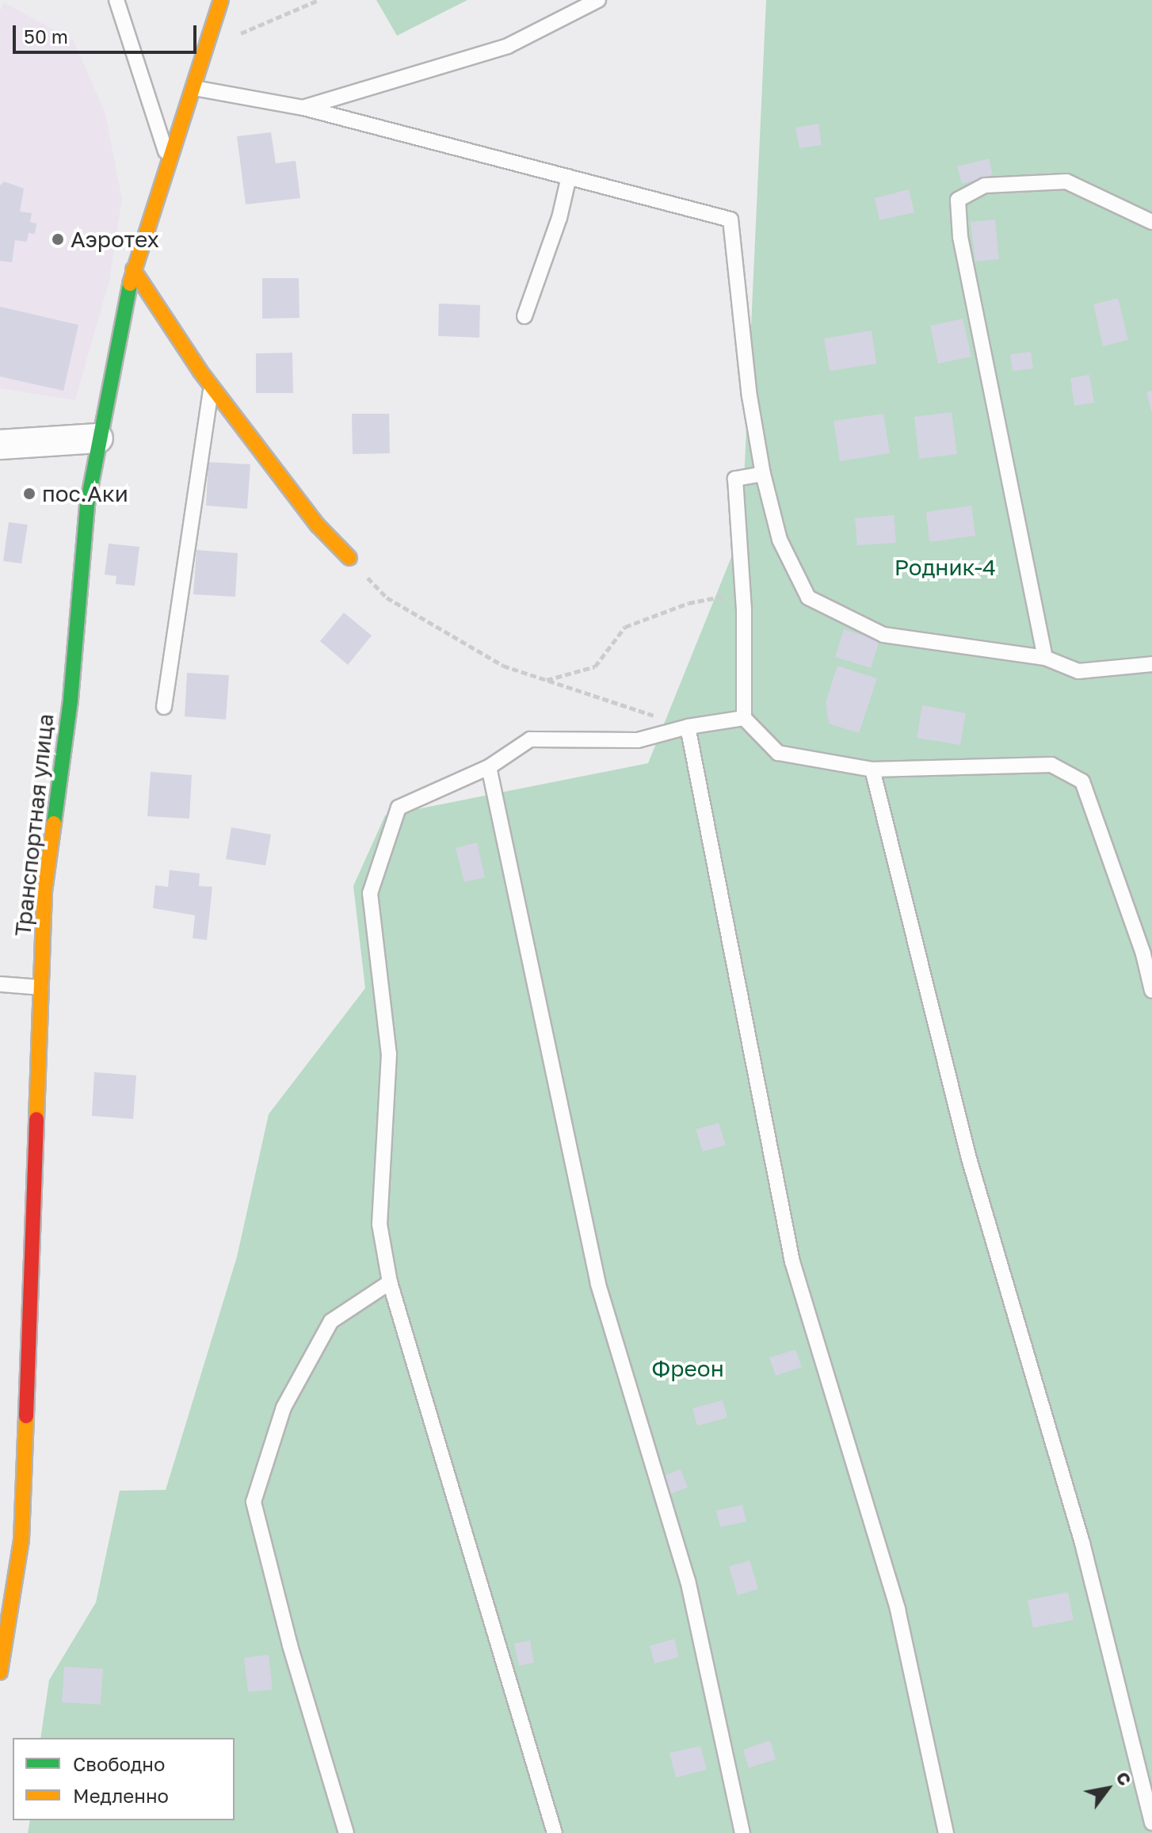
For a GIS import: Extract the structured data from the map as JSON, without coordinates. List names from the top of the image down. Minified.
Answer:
{"streets":{"street":["Транспортная улица"]},"parks":["Родник-4","Фреон"],"places":["Аэротех","пос.Аки"],"legend":["Свободно","Медленно"],"scale_bar":"50 m","north":"top right"}
